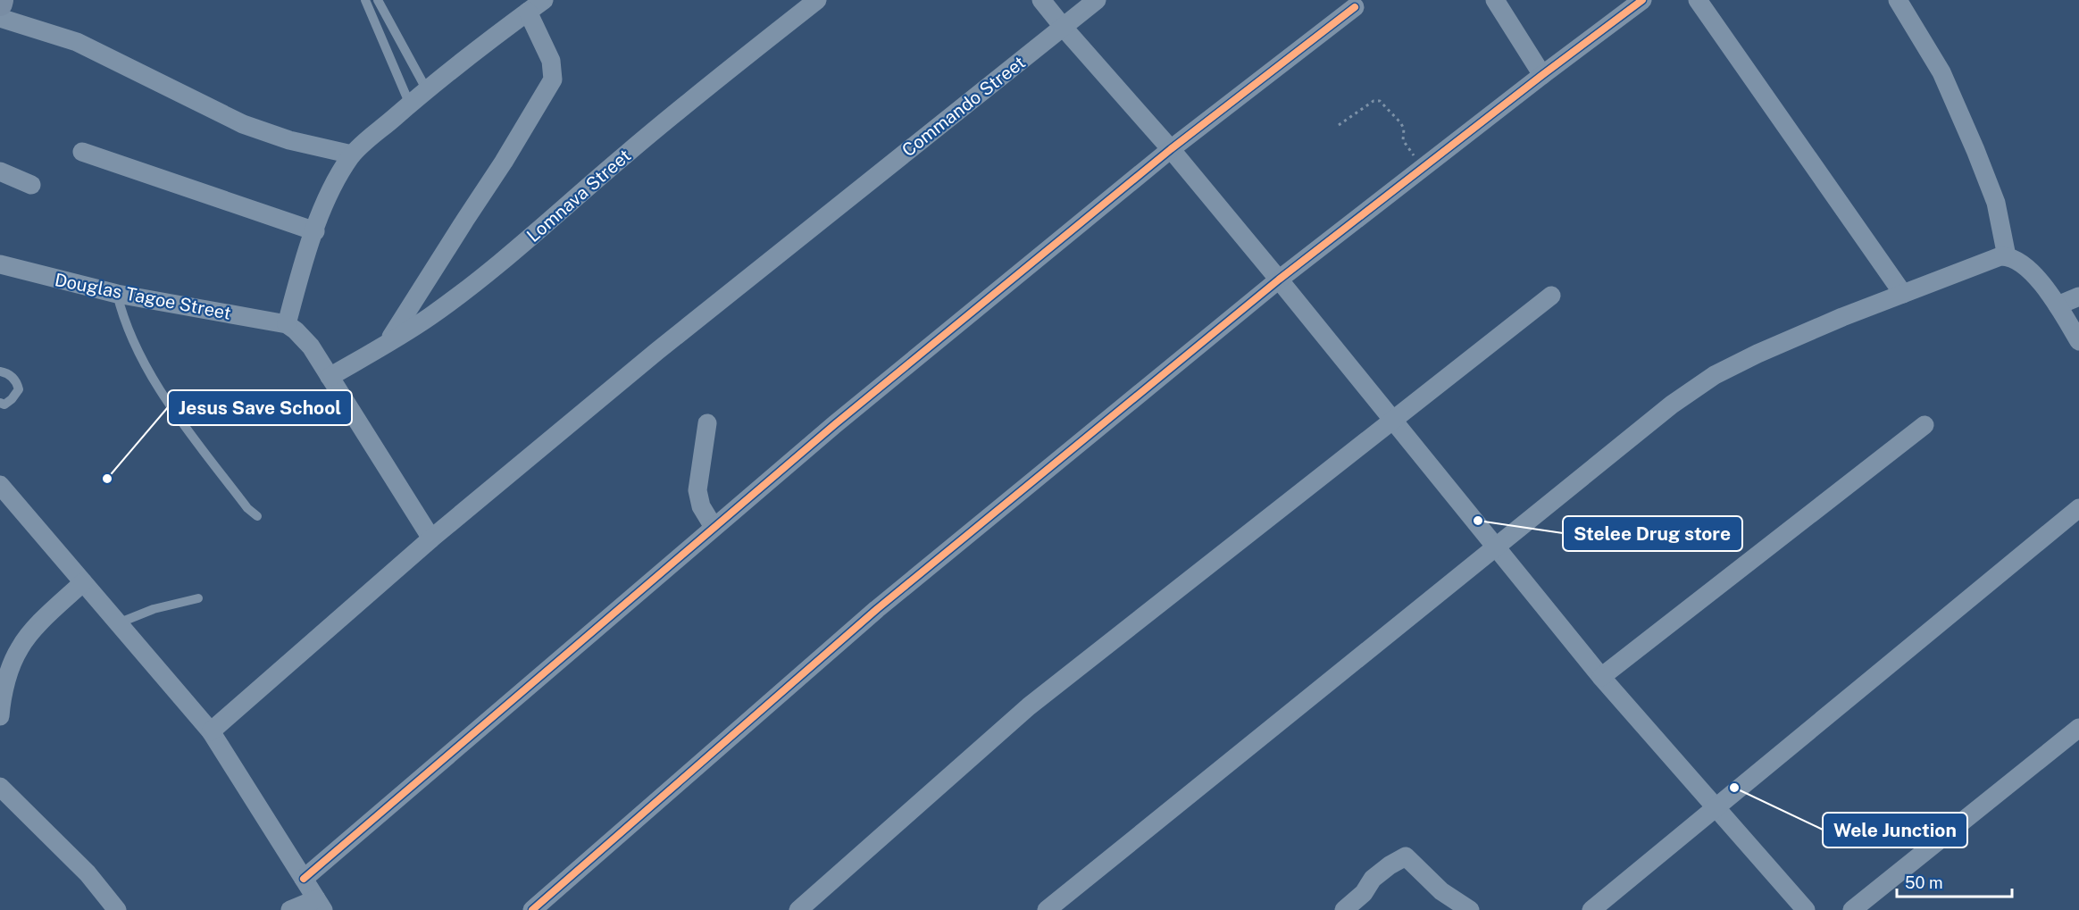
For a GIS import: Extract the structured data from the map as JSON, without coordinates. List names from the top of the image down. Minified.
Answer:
{"streets":{"street":["Commando Street","Lomnava Street","Douglas Tagoe Street"]},"places":["Jesus Save School","Stelee Drug store","Wele Junction"],"scale_bar":"50 m"}
